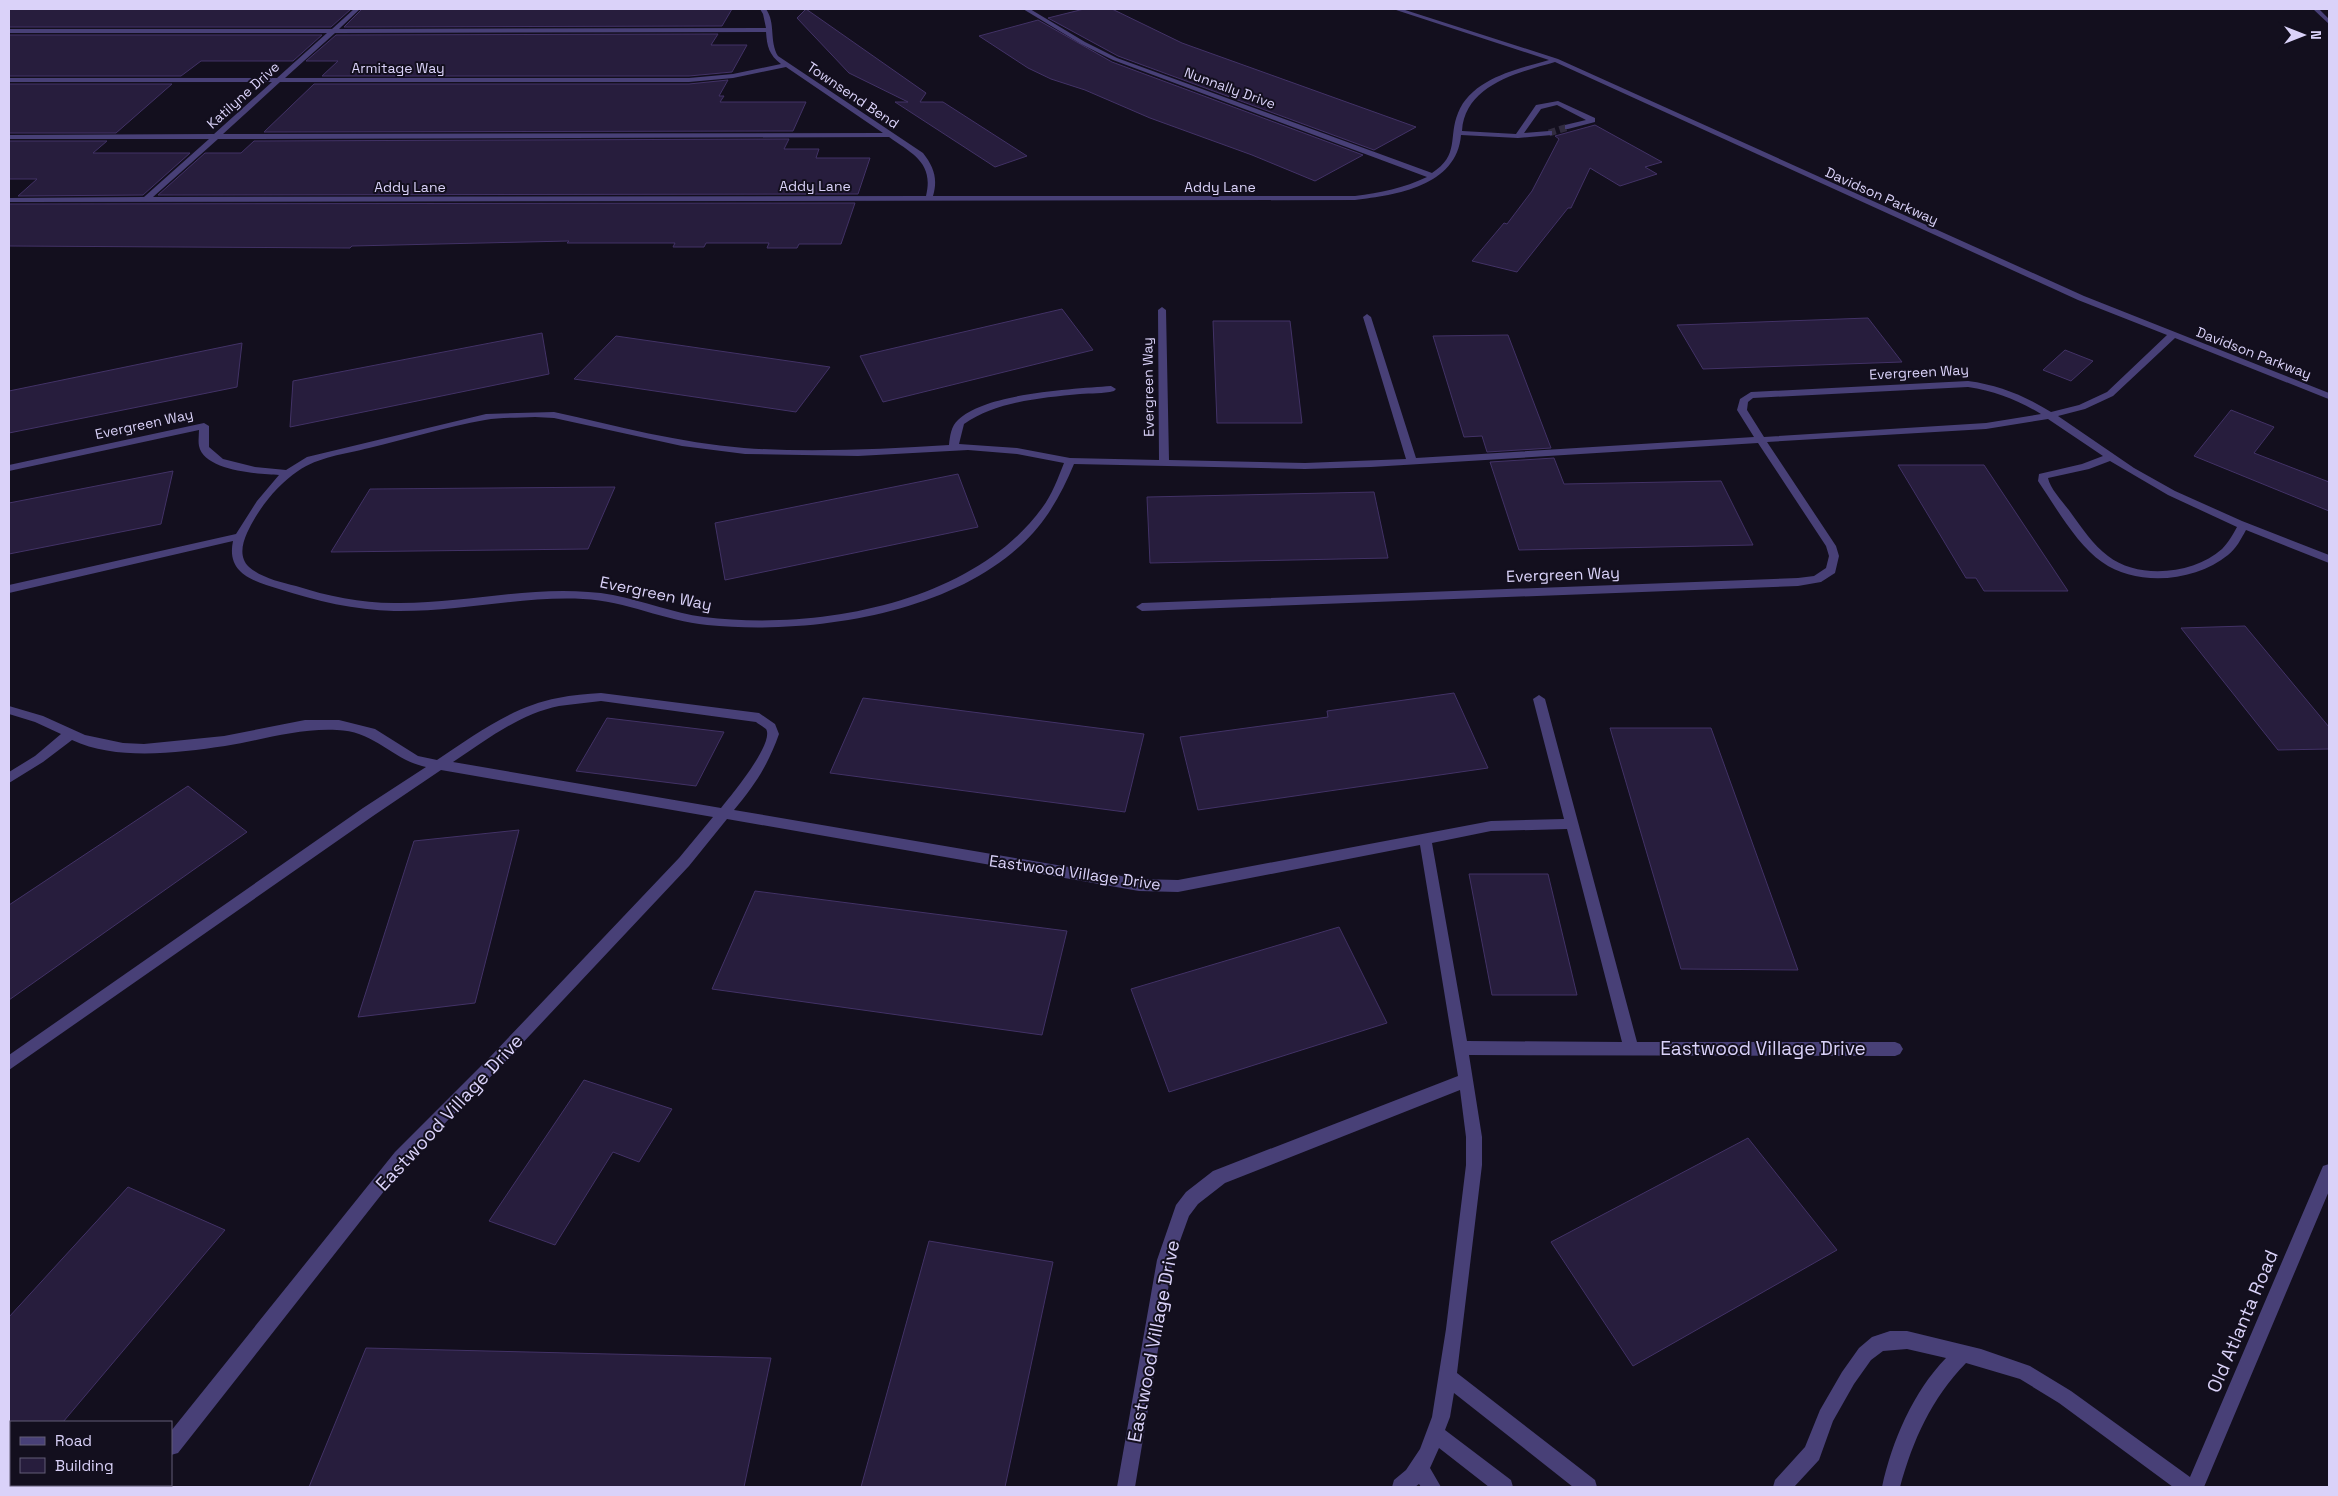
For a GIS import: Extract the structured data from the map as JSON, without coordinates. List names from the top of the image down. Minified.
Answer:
{"streets":{"street":["Armitage Way","Nunnally Drive","Katilyne Drive","Townsend Bend","Addy Lane","Davidson Parkway","Evergreen Way","Eastwood Village Drive","Old Atlanta Road"]},"crossings":[["Armitage Way","Katilyne Drive"],["Armitage Way","Townsend Bend"],["Nunnally Drive","Addy Lane"],["Katilyne Drive","Addy Lane"],["Townsend Bend","Addy Lane"],["Addy Lane","Davidson Parkway"],["Davidson Parkway","Evergreen Way"]],"legend":["Road","Building"],"north":"right"}
